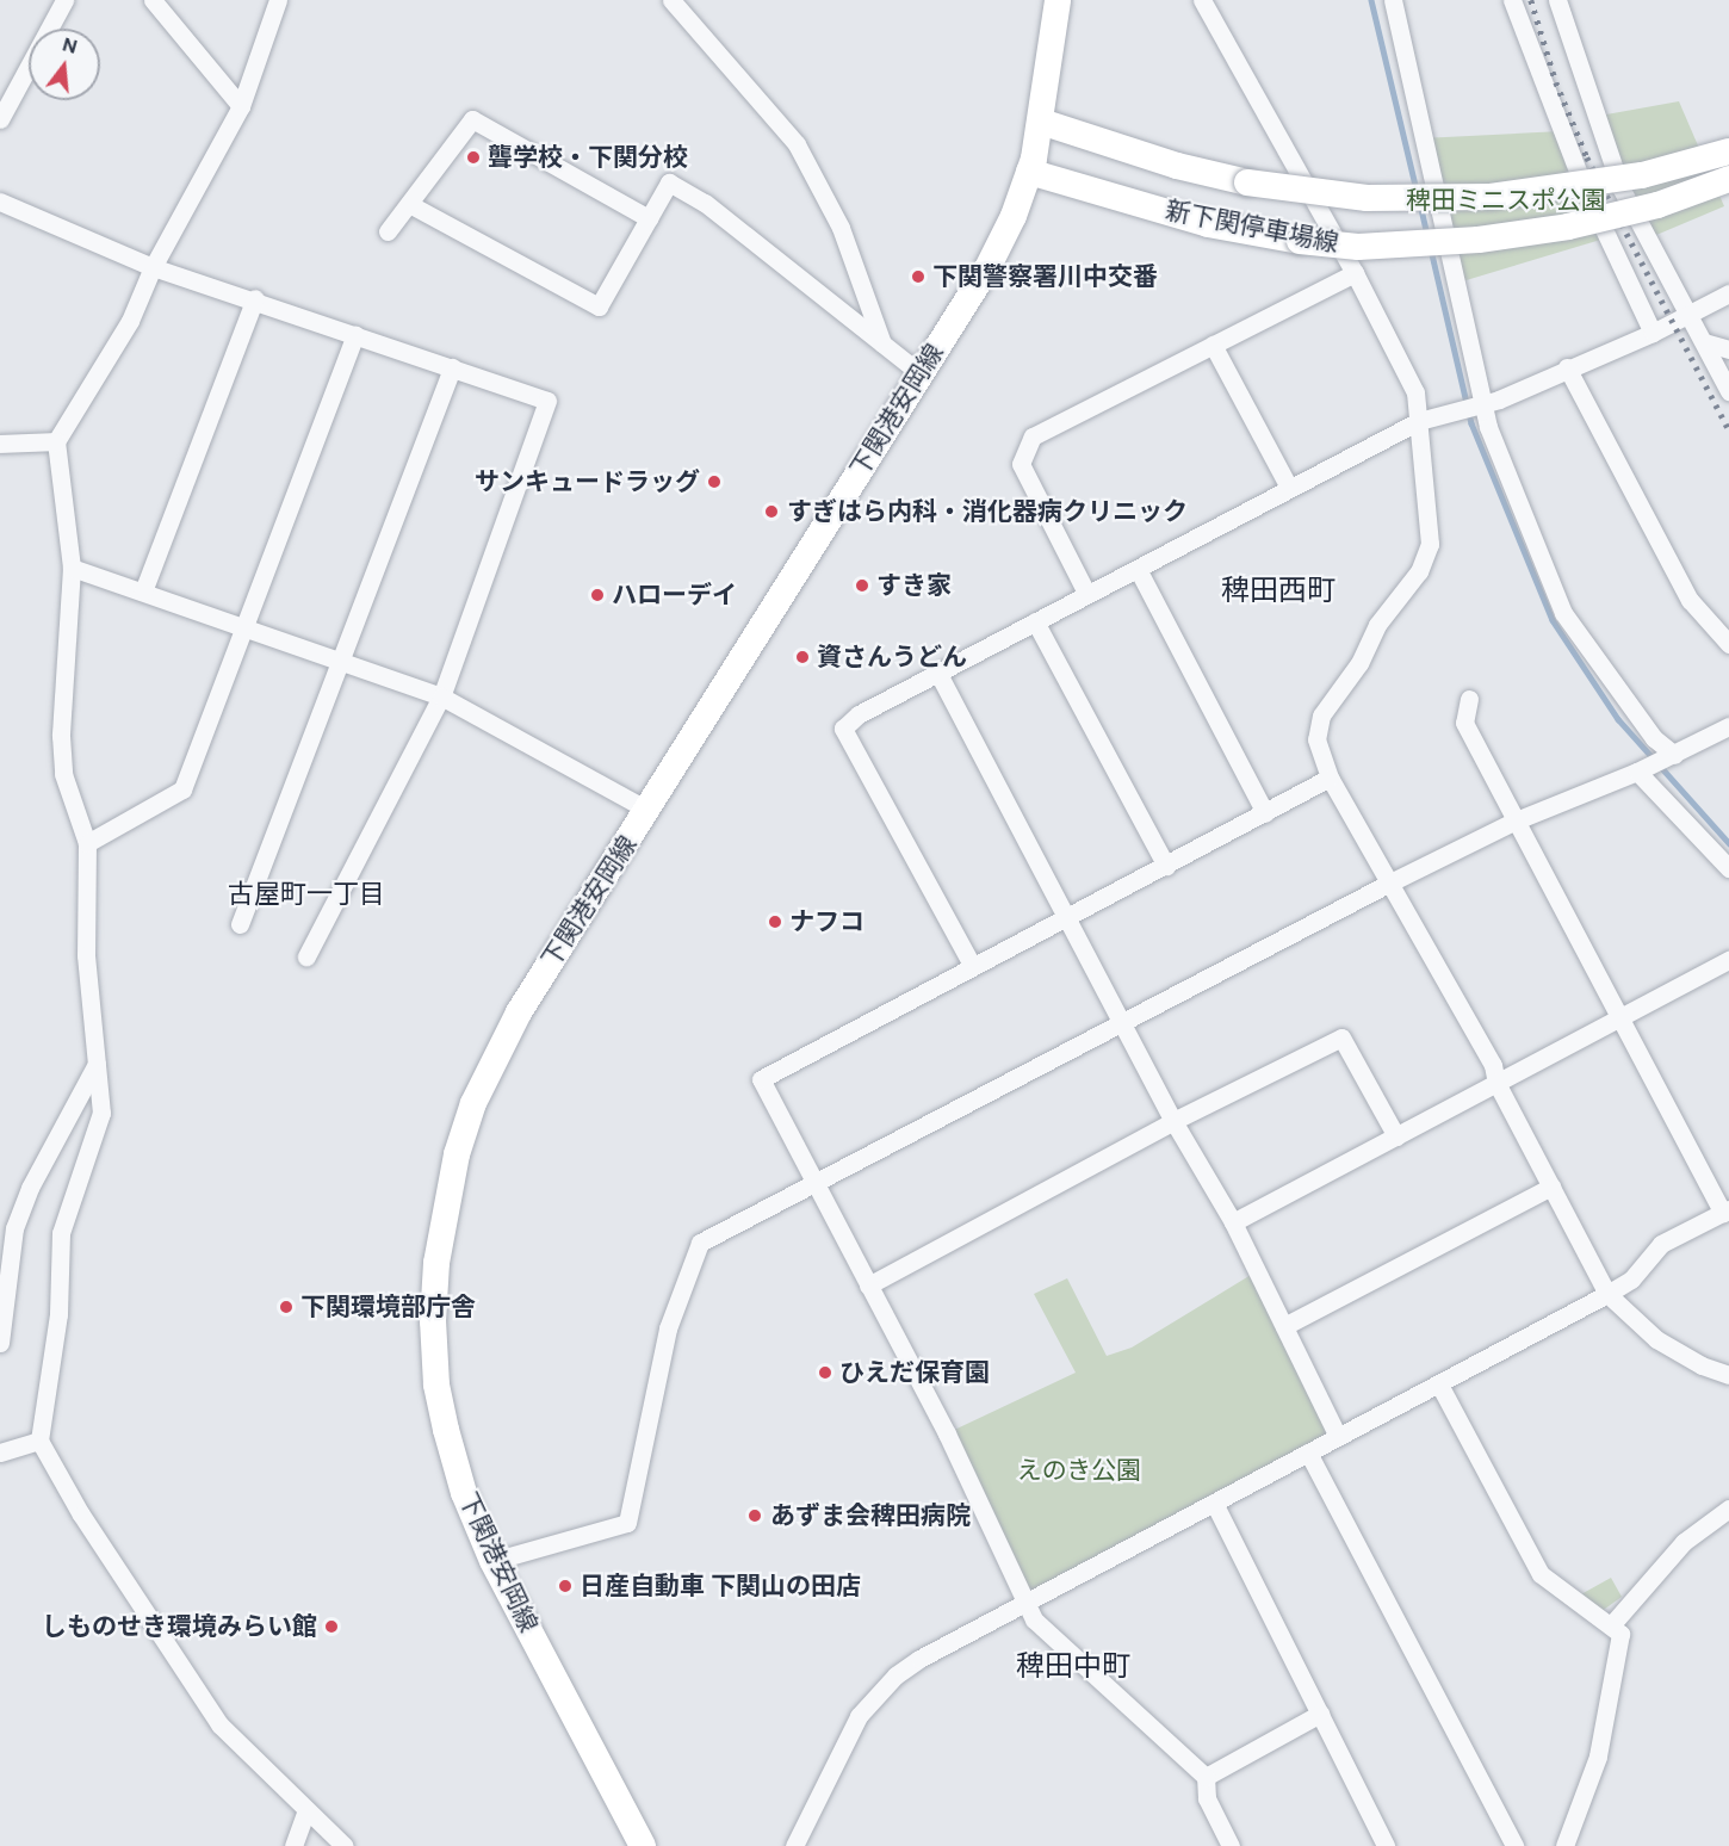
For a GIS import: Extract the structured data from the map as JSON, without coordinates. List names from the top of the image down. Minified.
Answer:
{"streets":{"main road":["新下関停車場線","下関港安岡線"]},"crossings":[["新下関停車場線","下関港安岡線"]],"districts":["稗田西町","古屋町一丁目","稗田中町"],"parks":["稗田ミニスポ公園","えのき公園"],"places":["聾学校・下関分校","下関警察署川中交番","サンキュードラッグ","すぎはら内科・消化器病クリニック","すき家","ハローデイ","資さんうどん","ナフコ","下関環境部庁舎","ひえだ保育園","あずま会稗田病院","日産自動車 下関山の田店","しものせき環境みらい館"],"north":"top"}
